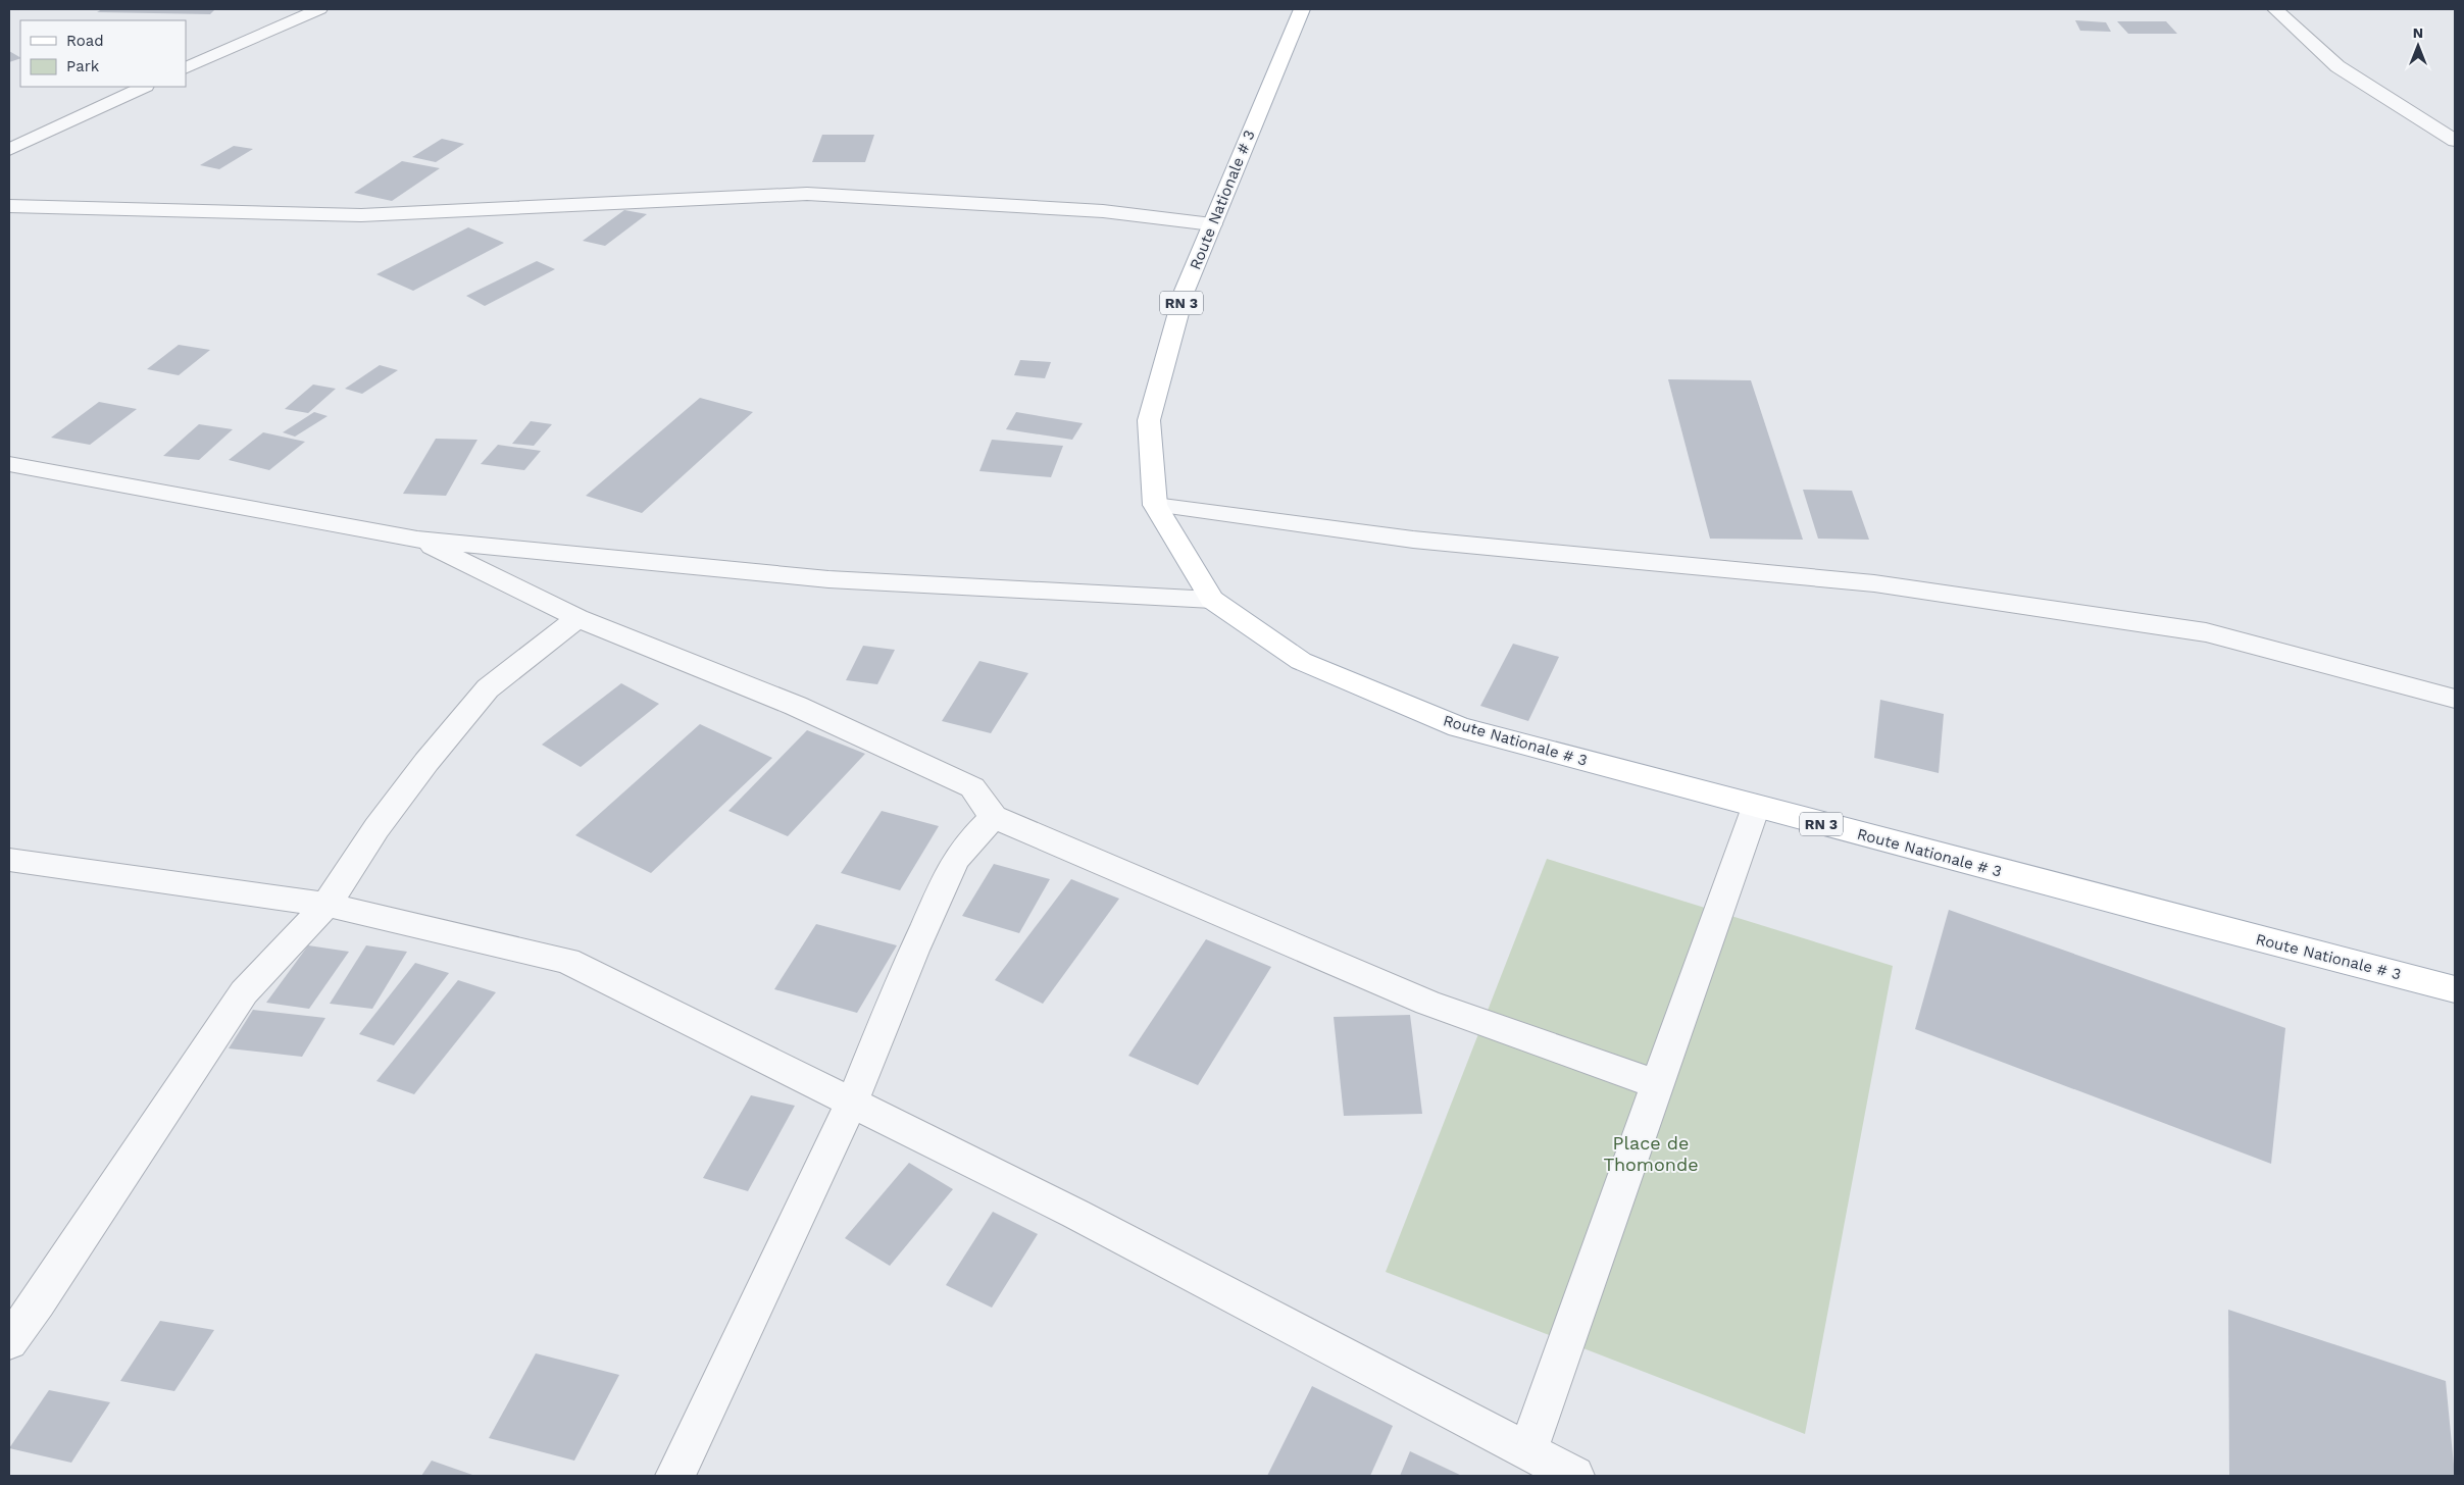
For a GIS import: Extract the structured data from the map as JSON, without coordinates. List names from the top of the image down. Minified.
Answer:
{"streets":{"main road":["Route Nationale # 3","RN 3"]},"parks":["Place de Thomonde"],"legend":["Road","Park"],"north":"top"}
